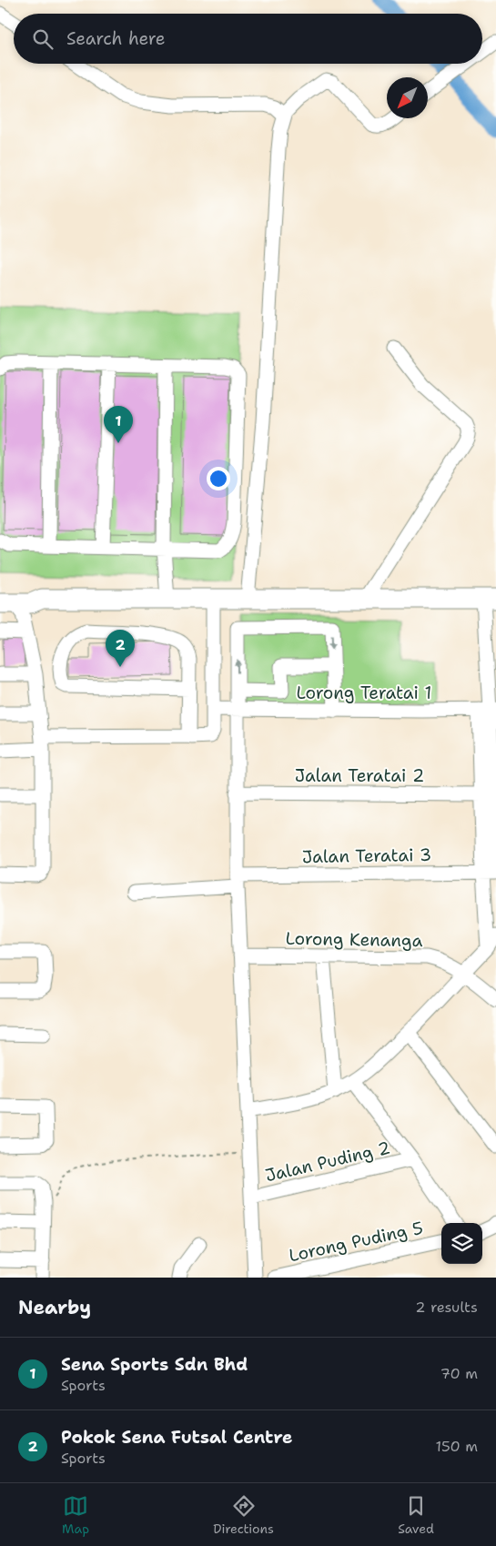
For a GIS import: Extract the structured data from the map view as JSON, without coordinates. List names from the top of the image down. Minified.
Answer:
{"streets":{"street":["Lorong Teratai 1","Jalan Teratai 2","Jalan Teratai 3","Lorong Kenanga","Jalan Puding 2","Lorong Puding 5"]},"north":"bottom left","page":{"search":"Search here","pins":["1","2"],"heading":["Nearby","2 results"],"list":[{"mark":"1","name":"Sena Sports Sdn Bhd","note":"Sports","value":"70 m"},{"mark":"2","name":"Pokok Sena Futsal Centre","note":"Sports","value":"150 m"}],"nav":["Map","Directions","Saved"]}}
